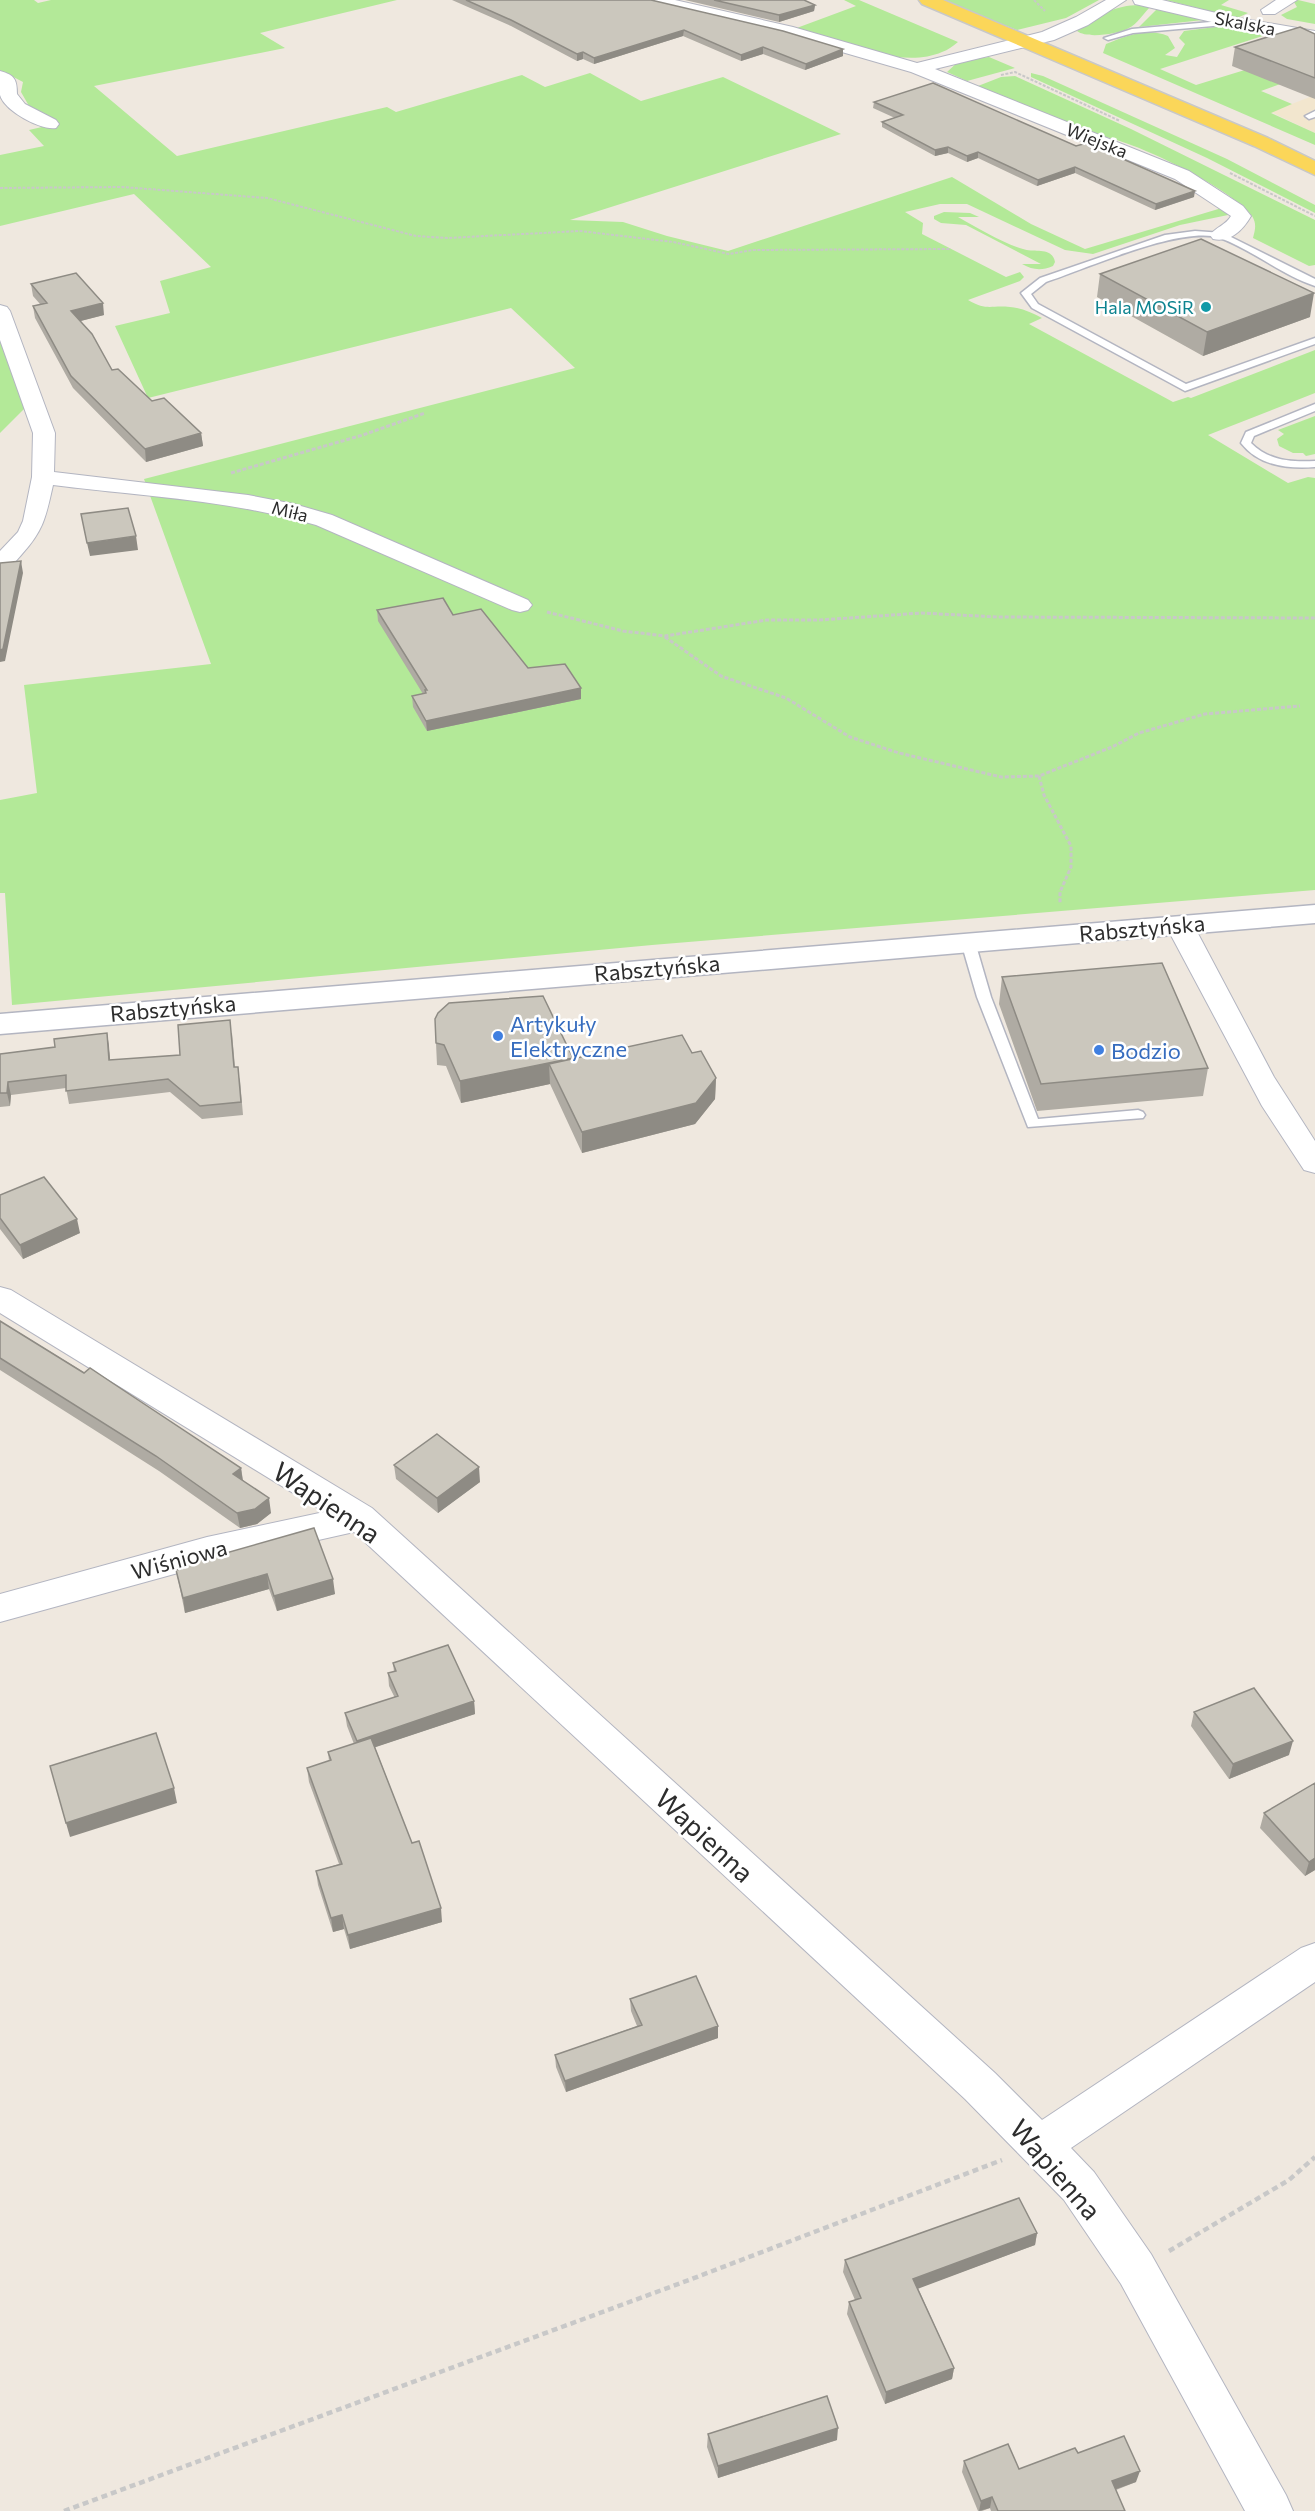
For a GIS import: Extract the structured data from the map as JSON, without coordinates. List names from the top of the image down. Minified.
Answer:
{"streets":{"street":["Skalska","Wiejska","Miła","Rabsztyńska","Wapienna","Wiśniowa"]},"crossings":[["Wapienna","Wiśniowa"]],"places":["Hala MOSiR","Artykuły Elektryczne","Bodzio"]}
